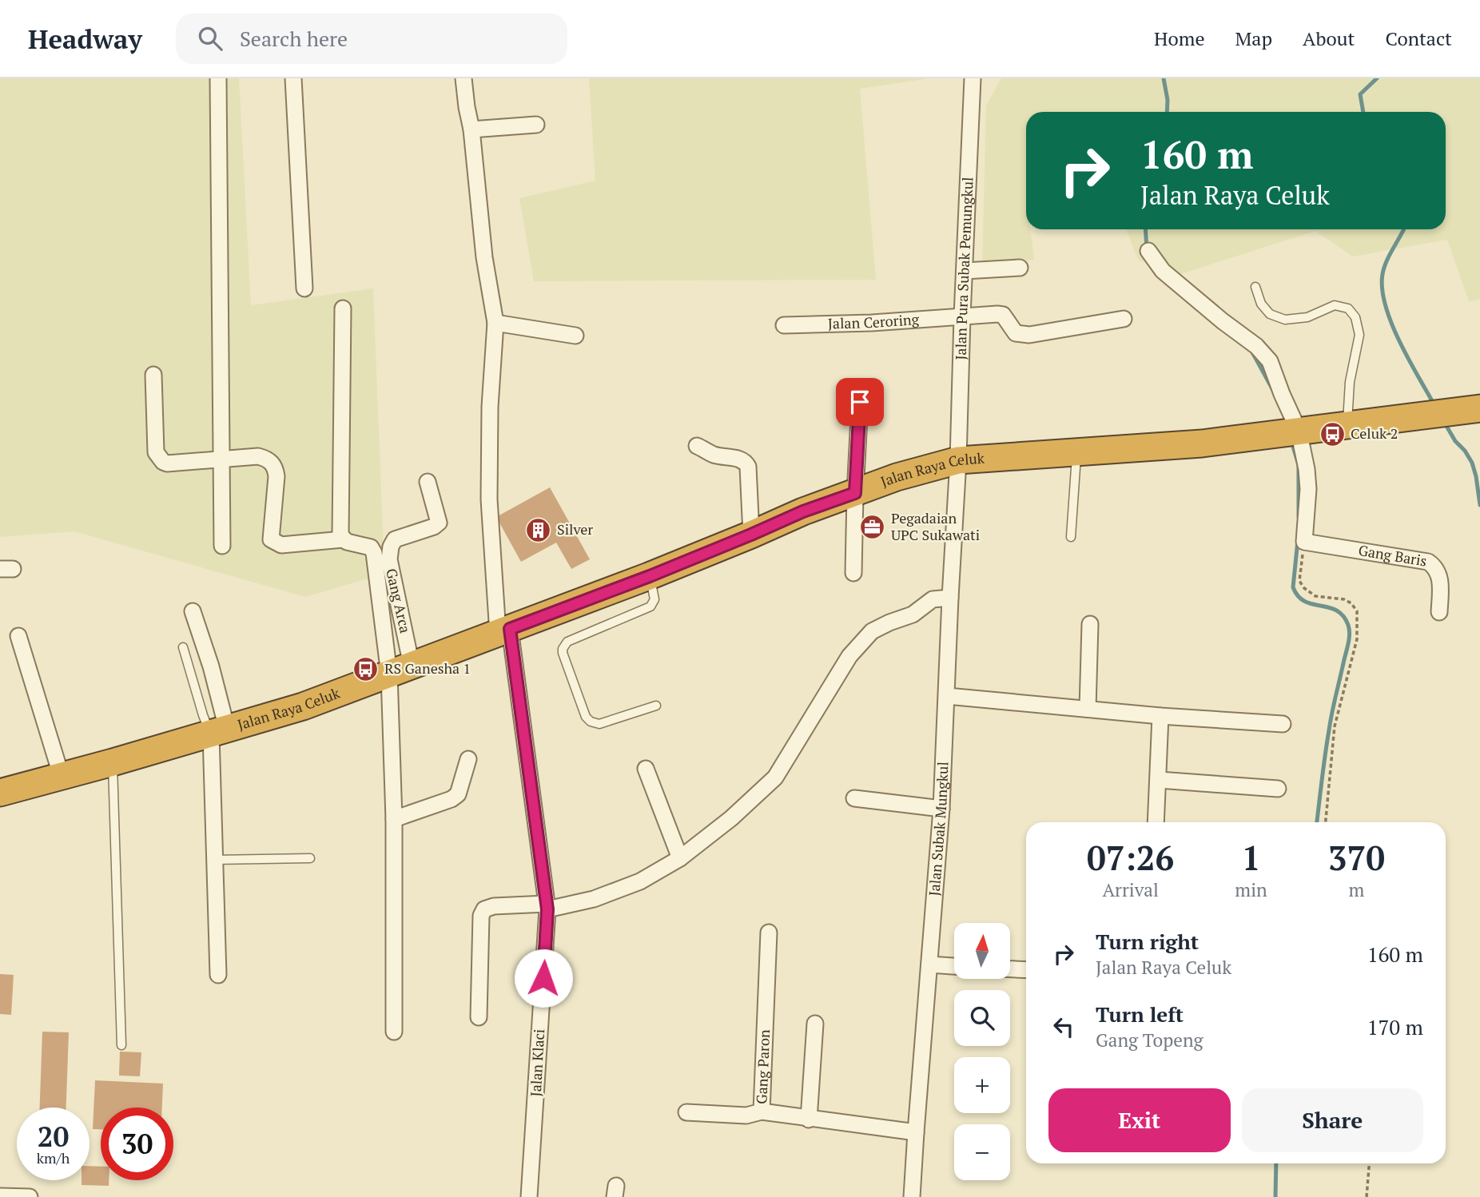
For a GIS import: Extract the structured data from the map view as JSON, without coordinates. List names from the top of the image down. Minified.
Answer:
{"streets":{"highway":["Jalan Raya Celuk"],"street":["Jalan Pura Subak Pemungkul","Jalan Ceroring","Gang Baris","Gang Arca","Jalan Subak Mungkul","Jalan Klaci","Gang Paron"]},"crossings":[["Jalan Pura Subak Pemungkul","Jalan Ceroring"],["Jalan Pura Subak Pemungkul","Jalan Raya Celuk"],["Jalan Pura Subak Pemungkul","Jalan Subak Mungkul"],["Jalan Raya Celuk","Gang Arca"],["Jalan Raya Celuk","Jalan Subak Mungkul"],["Jalan Raya Celuk","Jalan Klaci"],["Jalan Subak Mungkul","Gang Paron"]],"places":{"bus stop":["Celuk 2","RS Ganesha 1"],"office":["Pegadaian UPC Sukawati"],"building":["Silver"]},"north":"top","page":{"header":"Headway","search":"Search here","nav":["Home","Map","About","Contact"],"turn":["160 m","Jalan Raya Celuk"],"eta":["07:26","Arrival","1","min","370","m"],"list":[{"name":"Turn right","note":"Jalan Raya Celuk","value":"160 m"},{"name":"Turn left","note":"Gang Topeng","value":"170 m"}],"map_buttons":["+","−"],"buttons":["Exit","Share"],"speed":"20 km/h","limit":"30"}}
